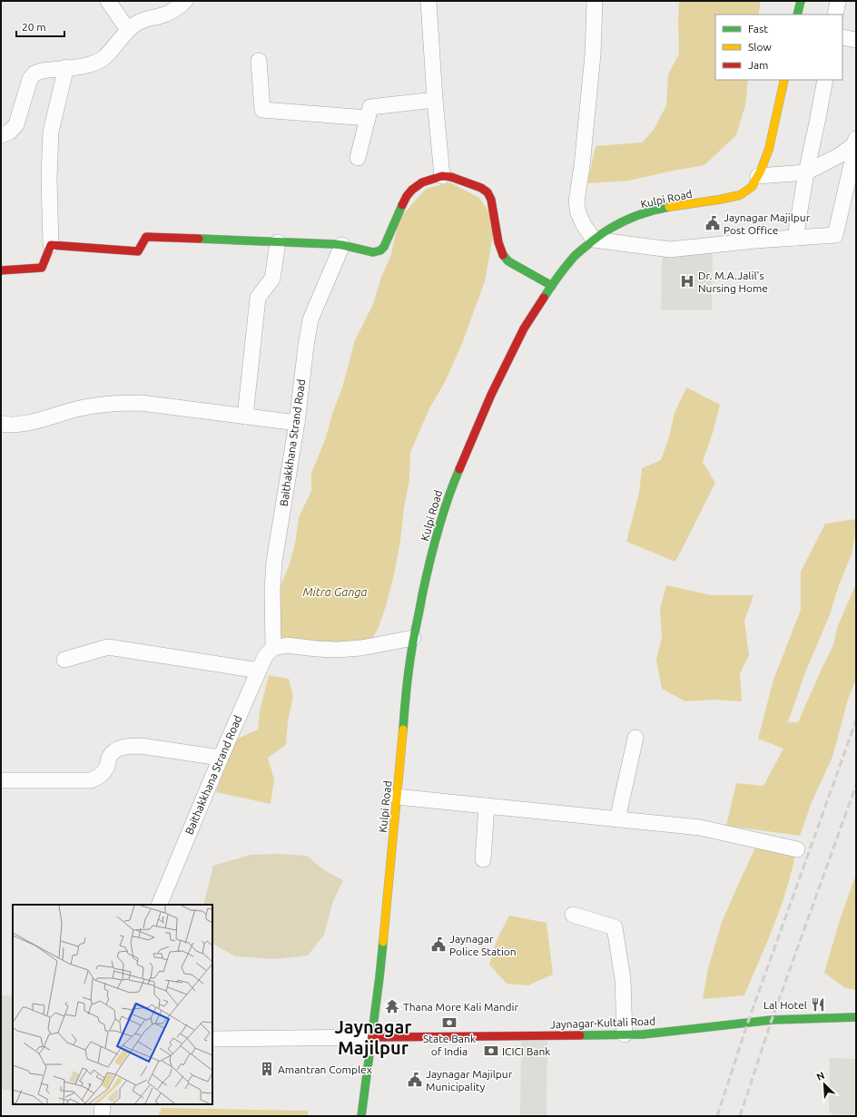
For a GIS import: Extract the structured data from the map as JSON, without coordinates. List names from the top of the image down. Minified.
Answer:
{"streets":{"main road":["Kulpi Road","Jaynagar-Kultali Road"],"street":["Baithakkhana Strand Road"]},"crossings":[["Kulpi Road","Jaynagar-Kultali Road"]],"districts":["Jaynagar Majilpur"],"water":["Mitra Ganga"],"places":{"public building":["Jaynagar Majilpur Post Office","Jaynagar Police Station","Jaynagar Majilpur Municipality"],"hospital":["Dr. M.A.Jalil's Nursing Home"],"restaurant":["Lal Hotel"],"temple":["Thana More Kali Mandir"],"bank":["State Bank of India","ICICI Bank"],"building":["Amantran Complex"]},"legend":["Fast","Slow","Jam"],"scale_bar":"20 m","north":"top left"}
